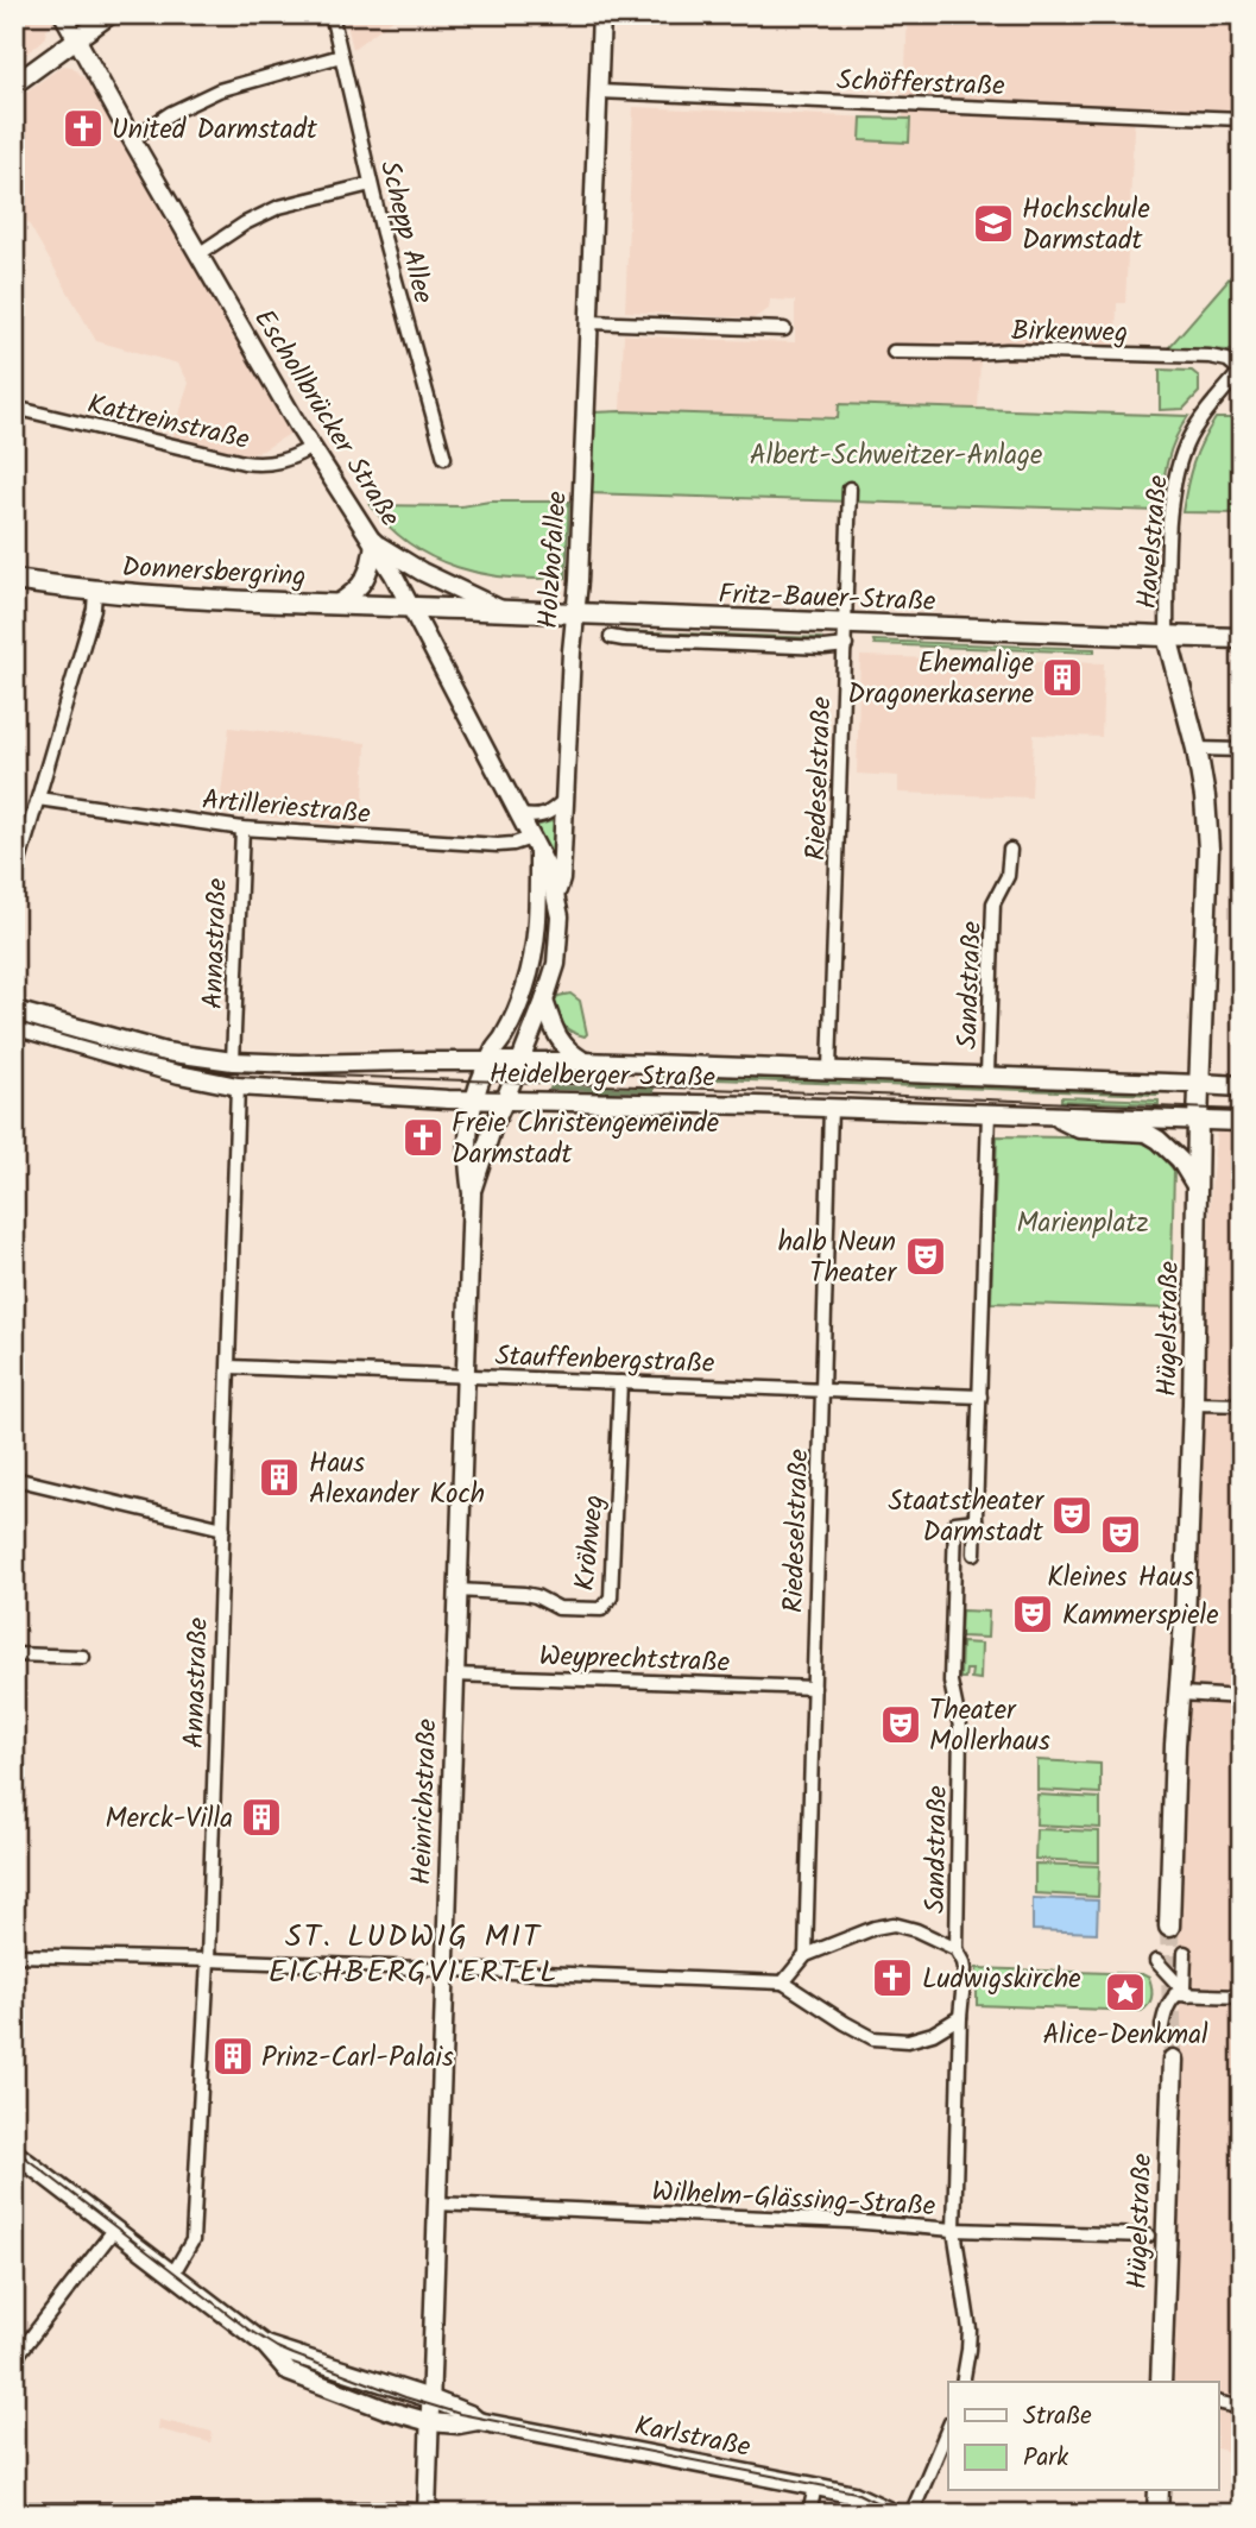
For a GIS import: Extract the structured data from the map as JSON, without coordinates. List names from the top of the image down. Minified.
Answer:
{"streets":{"main road":["Eschollbrücker Straße","Holzhofallee","Donnersbergring","Fritz-Bauer-Straße","Heidelberger Straße","Hügelstraße","Heinrichstraße","Karlstraße"],"street":["Schöfferstraße","Schepp Allee","Birkenweg","Kattreinstraße","Havelstraße","Riedeselstraße","Artilleriestraße","Annastraße","Sandstraße","Stauffenbergstraße","Kröhweg","Weyprechtstraße","Wilhelm-Glässing-Straße"]},"crossings":[["Schöfferstraße","Holzhofallee"],["Birkenweg","Havelstraße"],["Eschollbrücker Straße","Kattreinstraße"],["Eschollbrücker Straße","Holzhofallee"],["Eschollbrücker Straße","Donnersbergring"],["Eschollbrücker Straße","Fritz-Bauer-Straße"],["Eschollbrücker Straße","Artilleriestraße"],["Eschollbrücker Straße","Heidelberger Straße"],["Eschollbrücker Straße","Heinrichstraße"],["Havelstraße","Fritz-Bauer-Straße"],["Havelstraße","Hügelstraße"],["Holzhofallee","Fritz-Bauer-Straße"],["Donnersbergring","Fritz-Bauer-Straße"],["Fritz-Bauer-Straße","Riedeselstraße"],["Fritz-Bauer-Straße","Hügelstraße"],["Riedeselstraße","Heidelberger Straße"],["Riedeselstraße","Stauffenbergstraße"],["Riedeselstraße","Weyprechtstraße"],["Artilleriestraße","Annastraße"],["Annastraße","Heidelberger Straße"],["Annastraße","Stauffenbergstraße"],["Annastraße","Karlstraße"],["Sandstraße","Heidelberger Straße"],["Heidelberger Straße","Hügelstraße"],["Heidelberger Straße","Heinrichstraße"],["Stauffenbergstraße","Kröhweg"],["Stauffenbergstraße","Heinrichstraße"],["Kröhweg","Heinrichstraße"],["Weyprechtstraße","Heinrichstraße"],["Heinrichstraße","Wilhelm-Glässing-Straße"],["Heinrichstraße","Karlstraße"]],"districts":["ST. LUDWIG MIT EICHBERGVIERTEL"],"parks":["Albert-Schweitzer-Anlage","Marienplatz"],"places":{"church":["United Darmstadt","Freie Christengemeinde Darmstadt","Ludwigskirche"],"school or university":["Hochschule Darmstadt"],"building":["Ehemalige Dragonerkaserne","Haus Alexander Koch","Merck-Villa","Prinz-Carl-Palais"],"theatre":["halb Neun Theater","Staatstheater Darmstadt","Kleines Haus","Kammerspiele","Theater Mollerhaus"],"place":["Alice-Denkmal"]},"legend":["Straße","Park"]}
